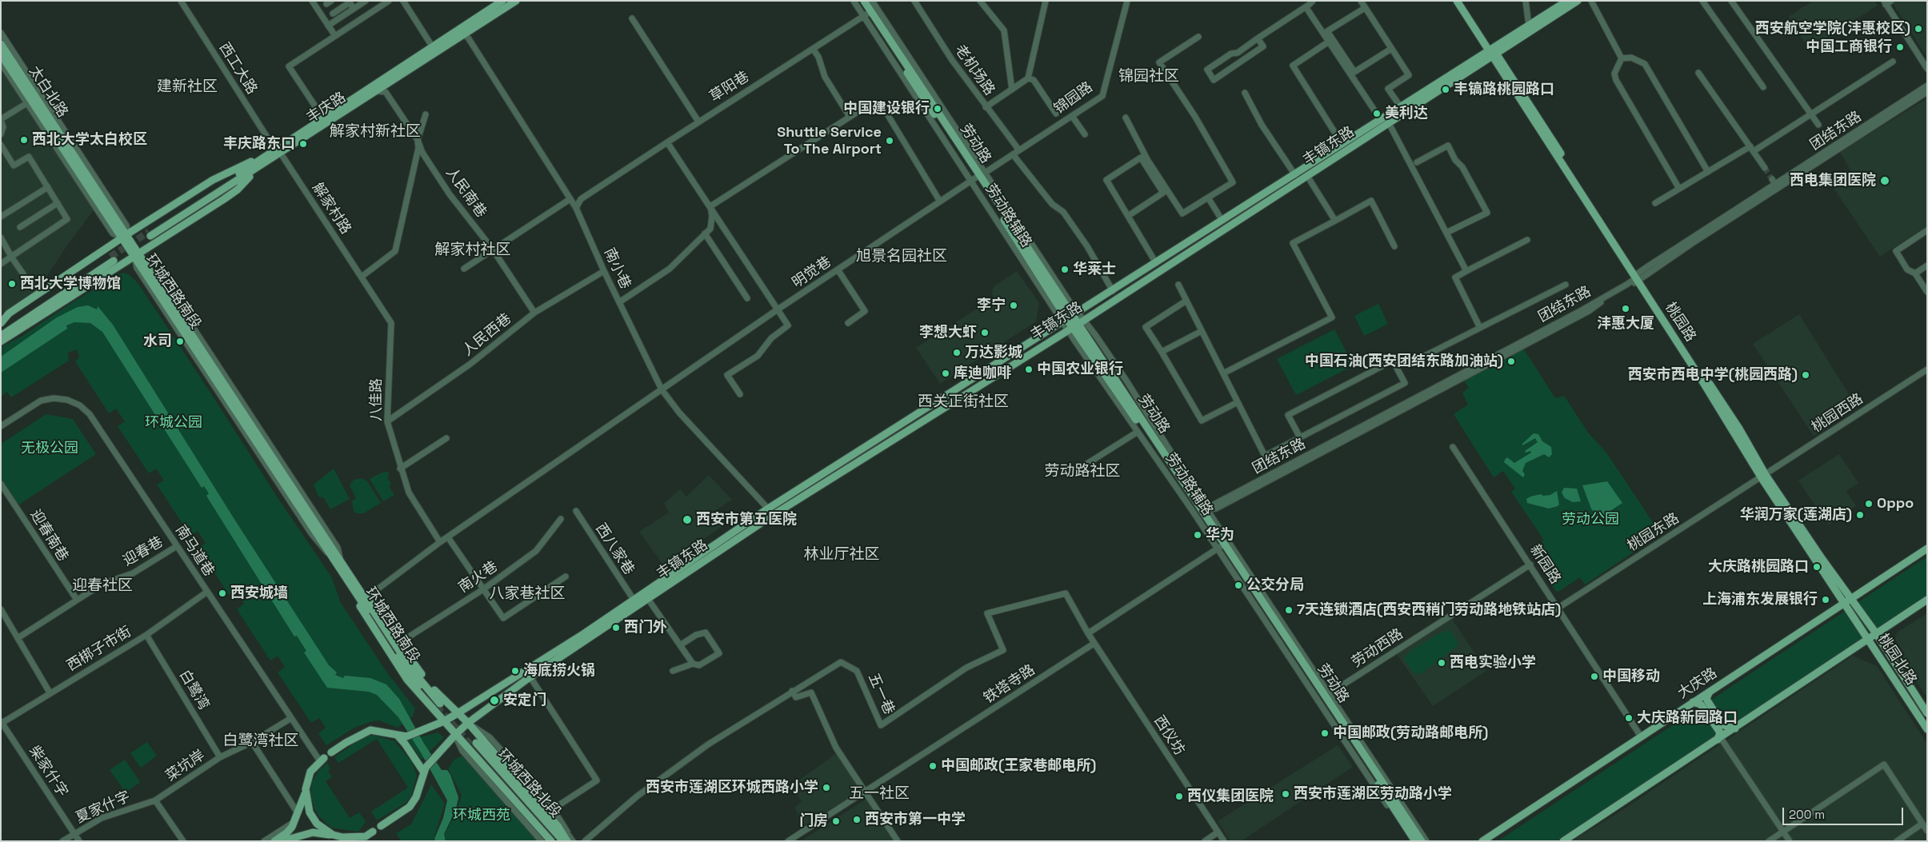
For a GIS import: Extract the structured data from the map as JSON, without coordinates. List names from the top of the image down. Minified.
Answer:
{"streets":{"main road":["太白北路","丰庆路","劳动路","丰镐东路","环城西路南段","桃园路","桃园北路","大庆路","环城西路北段"],"street":["西工大路","老机场路","草阳巷","锦园路","团结东路","人民南巷","解家村路","劳动路辅路","南小巷","明觉巷","人民西巷","八佳路","桃园西路","桃园东路","迎春南巷","西八家巷","南马道巷","迎春巷","新园路","南火巷","劳动西路","西梆子市街","铁塔寺路","白鹭湾","五一巷","西仪坊","菜坑岸","柴家什字","夏家什字"]},"crossings":[["西工大路","丰庆路"],["西工大路","解家村路"],["老机场路","锦园路"],["草阳巷","劳动路"],["草阳巷","劳动路辅路"],["草阳巷","南小巷"],["太白北路","环城西路南段"],["锦园路","劳动路"],["锦园路","劳动路辅路"],["锦园路","明觉巷"],["丰庆路","人民南巷"],["丰庆路","解家村路"],["丰庆路","南小巷"],["团结东路","劳动路"],["团结东路","劳动路辅路"],["团结东路","桃园路"],["劳动路","丰镐东路"],["劳动路","劳动路辅路"],["劳动路","明觉巷"],["劳动路","劳动西路"],["丰镐东路","劳动路辅路"],["丰镐东路","南小巷"],["丰镐东路","桃园路"],["丰镐东路","西八家巷"],["人民南巷","人民西巷"],["解家村路","八佳路"],["劳动路辅路","明觉巷"],["南小巷","明觉巷"],["南小巷","人民西巷"],["桃园路","桃园西路"],["桃园路","桃园东路"],["桃园路","桃园北路"],["桃园路","大庆路"],["人民西巷","八佳路"],["桃园西路","桃园东路"],["桃园东路","新园路"],["迎春南巷","迎春巷"],["南马道巷","迎春巷"],["南马道巷","西梆子市街"],["南马道巷","菜坑岸"],["新园路","劳动西路"],["新园路","大庆路"],["西梆子市街","白鹭湾"],["西梆子市街","柴家什字"],["桃园北路","大庆路"],["铁塔寺路","西仪坊"],["白鹭湾","菜坑岸"],["菜坑岸","夏家什字"],["柴家什字","夏家什字"]],"districts":["锦园社区","建新社区","解家村新社区","解家村社区","旭景名园社区","西关正街社区","劳动路社区","林业厅社区","迎春社区","八家巷社区","白鹭湾社区","五一社区"],"parks":["环城公园","无极公园","劳动公园","环城西苑"],"places":["西安航空学院(沣惠校区)","中国工商银行","丰镐路桃园路口","中国建设银行","美利达","西北大学太白校区","Shuttle Service To The Airport","丰庆路东口","西电集团医院","华莱士","西北大学博物馆","李宁","沣惠大厦","李想大虾","水司","万达影城","中国石油(西安团结东路加油站)","中国农业银行","库迪咖啡","西安市西电中学(桃园西路)","Oppo","华润万家(莲湖店)","西安市第五医院","华为","大庆路桃园路口","公交分局","西安城墙","上海浦东发展银行","7天连锁酒店(西安西稍门劳动路地铁站店)","西门外","西电实验小学","海底捞火锅","中国移动","安定门","大庆路新园路口","中国邮政(劳动路邮电所)","中国邮政(王家巷邮电所)","西安市莲湖区环城西路小学","西安市莲湖区劳动路小学","西仪集团医院","西安市第一中学","门房"],"scale_bar":"200 m"}
